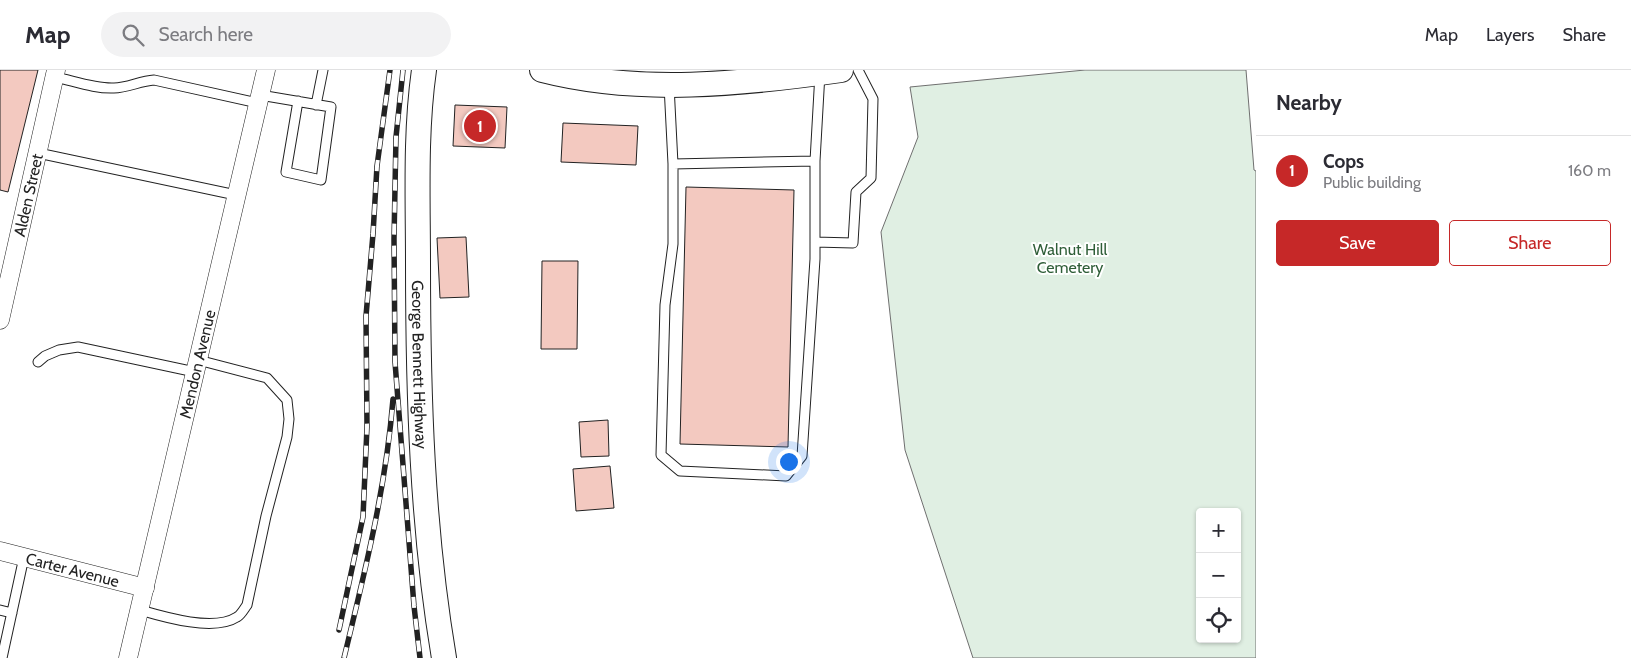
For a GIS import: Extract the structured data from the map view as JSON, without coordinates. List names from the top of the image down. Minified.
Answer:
{"streets":{"main road":["George Bennett Highway"],"street":["Alden Street","Mendon Avenue","Carter Avenue"]},"crossings":[["Mendon Avenue","Carter Avenue"]],"parks":["Walnut Hill Cemetery"],"page":{"header":"Map","search":"Search here","nav":["Map","Layers","Share"],"heading":"Nearby","pins":"1","list":[{"mark":"1","name":"Cops","note":"Public building","value":"160 m"}],"buttons":["Save","Share"],"map_buttons":["+","−"]}}
